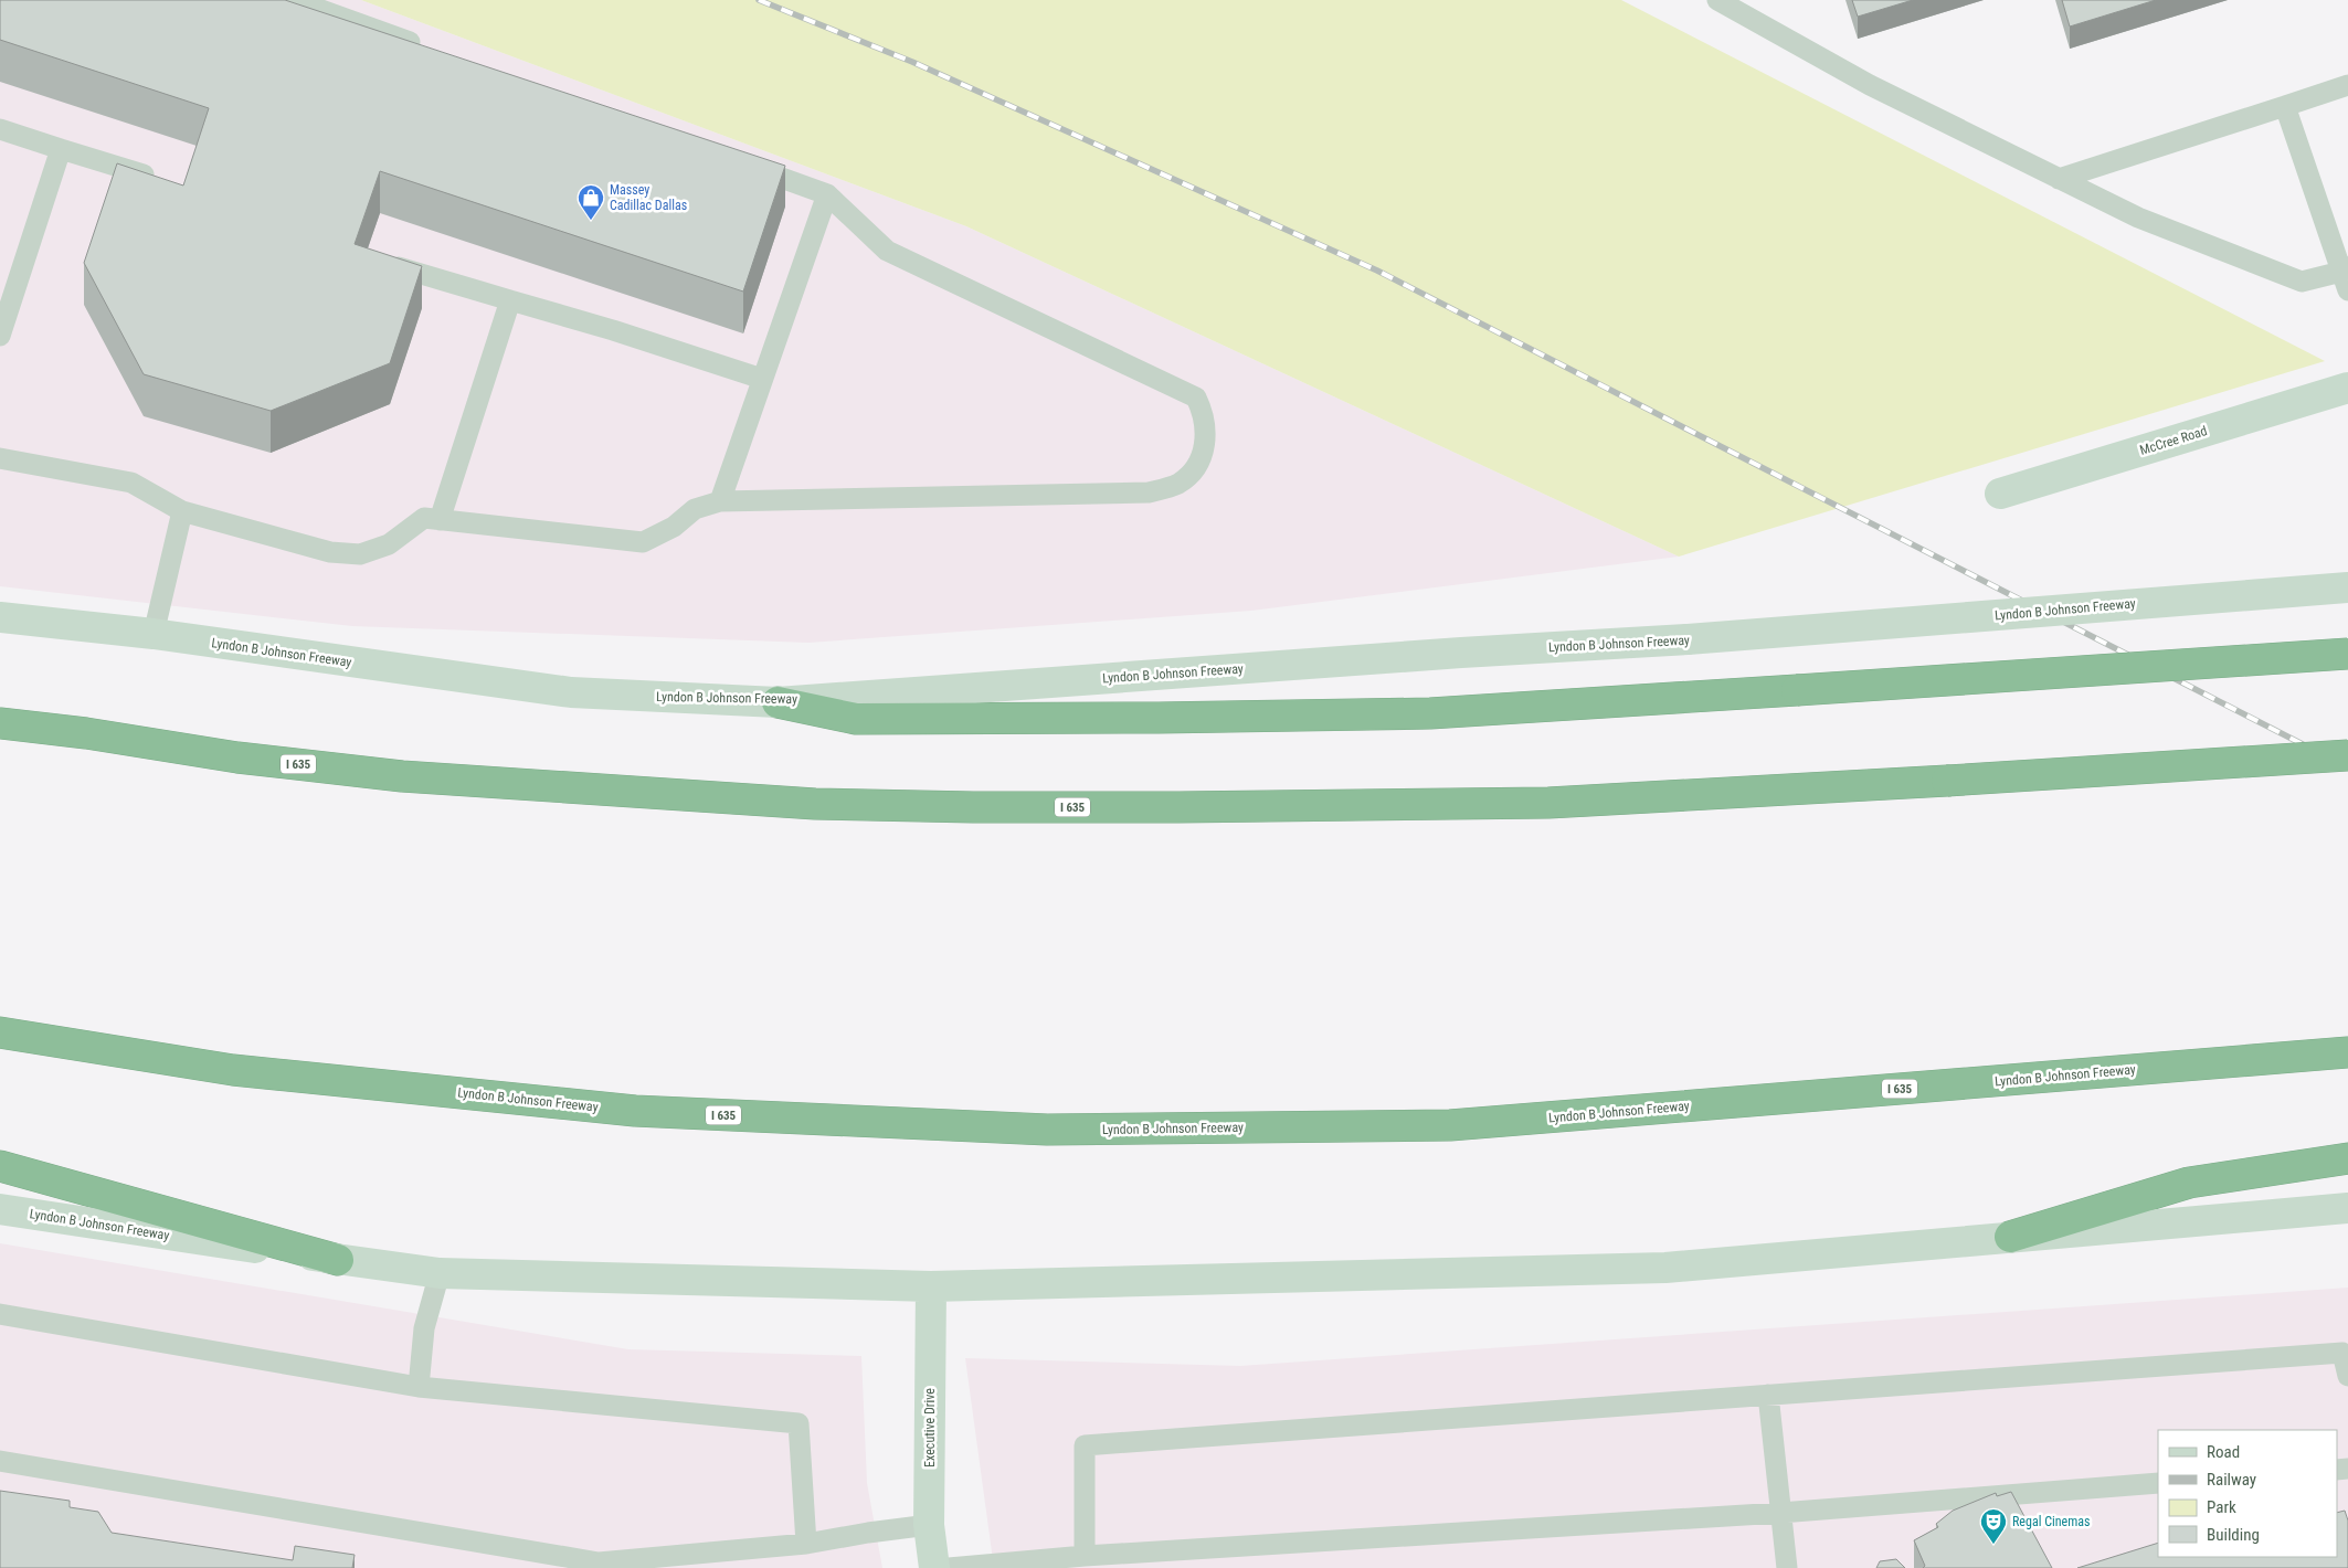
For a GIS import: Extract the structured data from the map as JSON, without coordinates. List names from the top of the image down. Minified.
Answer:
{"streets":{"highway":["Lyndon B Johnson Freeway","I 635"],"main road":["McCree Road","Executive Drive"]},"crossings":[["Lyndon B Johnson Freeway","Executive Drive"]],"places":{"shop":["Massey Cadillac Dallas"],"theatre":["Regal Cinemas"]},"legend":["Road","Railway","Park","Building"]}
